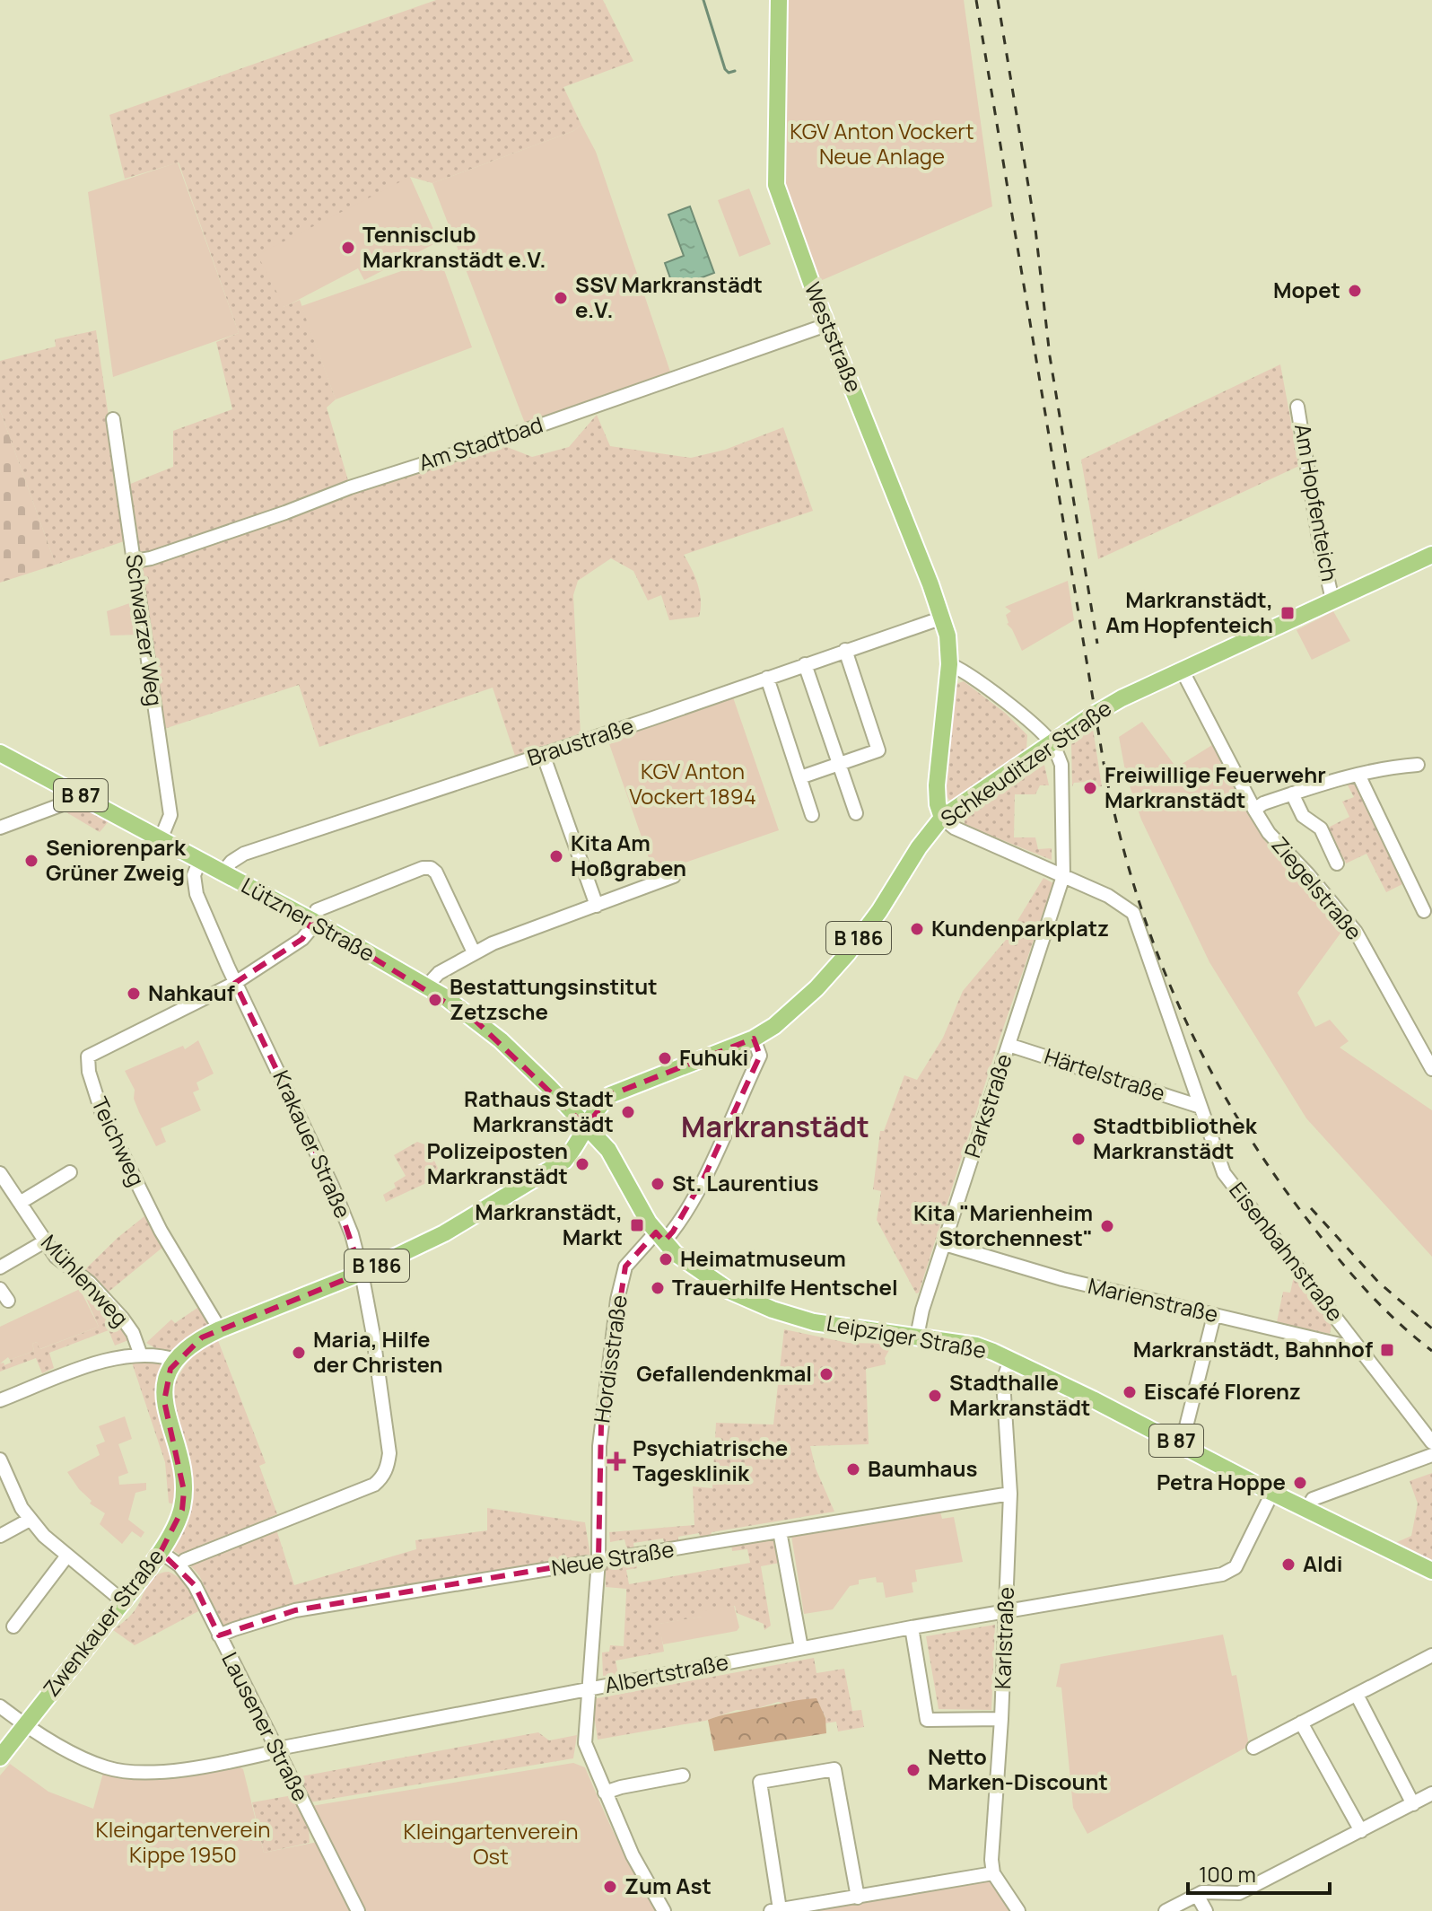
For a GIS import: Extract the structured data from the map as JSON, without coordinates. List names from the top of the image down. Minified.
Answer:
{"streets":{"main road":["Weststraße","Schkeuditzer Straße","B 87","Lützner Straße","B 186","Leipziger Straße","Zwenkauer Straße"],"street":["Am Stadtbad","Am Hopfenteich","Schwarzer Weg","Braustraße","Ziegelstraße","Härtelstraße","Parkstraße","Teichweg","Krakauer Straße","Eisenbahnstraße","Mühlenweg","Marienstraße","Hordisstraße","Neue Straße","Karlstraße","Albertstraße","Lausener Straße"]},"crossings":[["Weststraße","Am Stadtbad"],["Weststraße","Braustraße"],["Weststraße","Schkeuditzer Straße"],["Weststraße","Eisenbahnstraße"],["Am Stadtbad","Schwarzer Weg"],["Am Hopfenteich","Schkeuditzer Straße"],["Schwarzer Weg","Lützner Straße"],["Braustraße","Lützner Straße"],["Schkeuditzer Straße","Ziegelstraße"],["Schkeuditzer Straße","Lützner Straße"],["Schkeuditzer Straße","Parkstraße"],["Schkeuditzer Straße","Eisenbahnstraße"],["Schkeuditzer Straße","Leipziger Straße"],["Schkeuditzer Straße","Hordisstraße"],["Schkeuditzer Straße","Zwenkauer Straße"],["Lützner Straße","Teichweg"],["Lützner Straße","Krakauer Straße"],["Lützner Straße","Leipziger Straße"],["Lützner Straße","Zwenkauer Straße"],["Härtelstraße","Parkstraße"],["Härtelstraße","Eisenbahnstraße"],["Parkstraße","Eisenbahnstraße"],["Parkstraße","Marienstraße"],["Parkstraße","Leipziger Straße"],["Teichweg","Krakauer Straße"],["Teichweg","Zwenkauer Straße"],["Krakauer Straße","Zwenkauer Straße"],["Krakauer Straße","Lausener Straße"],["Eisenbahnstraße","Marienstraße"],["Leipziger Straße","Hordisstraße"],["Leipziger Straße","Zwenkauer Straße"],["Leipziger Straße","Karlstraße"],["Leipziger Straße","Albertstraße"],["Hordisstraße","Neue Straße"],["Hordisstraße","Albertstraße"],["Neue Straße","Karlstraße"],["Neue Straße","Lausener Straße"],["Zwenkauer Straße","Albertstraße"],["Zwenkauer Straße","Lausener Straße"],["Karlstraße","Albertstraße"],["Albertstraße","Lausener Straße"]],"districts":["Markranstädt"],"parks":["KGV Anton Vockert Neue Anlage","KGV Anton Vockert 1894","Kleingartenverein Kippe 1950","Kleingartenverein Ost"],"places":{"other":["Tennisclub Markranstädt e.V.","Mopet","SSV Markranstädt e.V.","Freiwillige Feuerwehr Markranstädt","Kita Am Hoßgraben","Seniorenpark Grüner Zweig","Kundenparkplatz","Nahkauf","Bestattungsinstitut Zetzsche","Fuhuki","Rathaus Stadt Markranstädt","Stadtbibliothek Markranstädt","Polizeiposten Markranstädt","St. Laurentius","Kita \"Marienheim Storchennest\"","Heimatmuseum","Trauerhilfe Hentschel","Maria, Hilfe der Christen","Gefallendenkmal","Eiscafé Florenz","Stadthalle Markranstädt","Baumhaus","Petra Hoppe","Aldi","Netto Marken-Discount","Zum Ast"],"transit":["Markranstädt, Am Hopfenteich","Markranstädt, Markt","Markranstädt, Bahnhof"],"health":["Psychiatrische Tagesklinik"]},"scale_bar":"100 m"}
